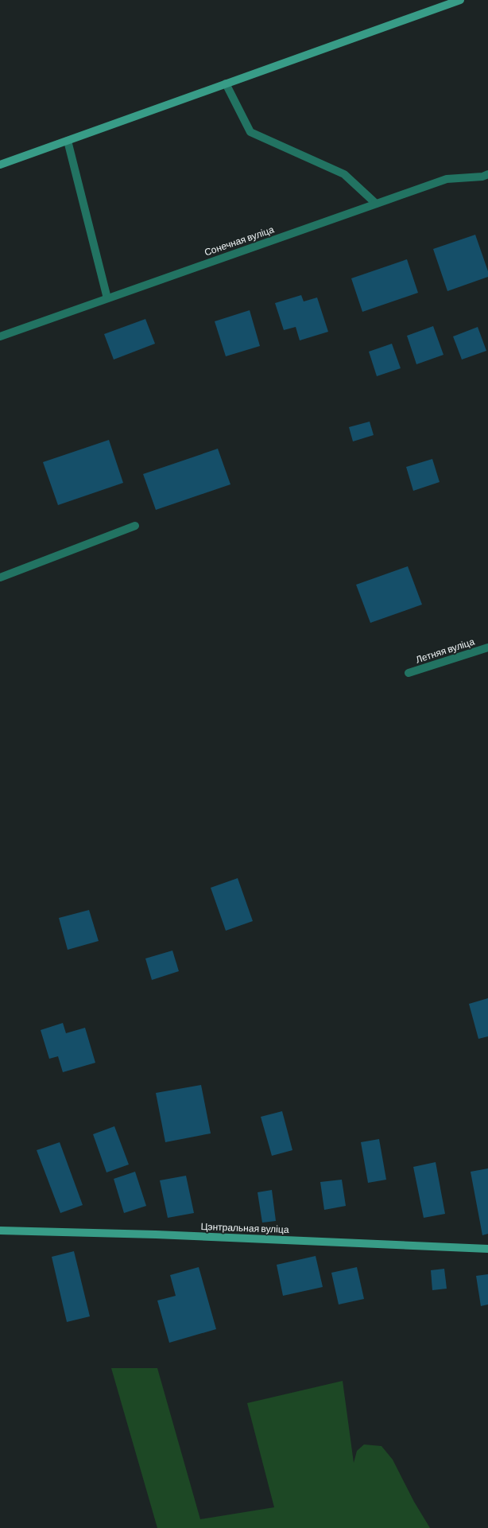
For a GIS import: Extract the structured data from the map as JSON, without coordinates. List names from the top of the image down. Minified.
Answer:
{"streets":{"street":["Сонечная вуліца","Летняя вуліца","Цэнтральная вуліца"]}}
